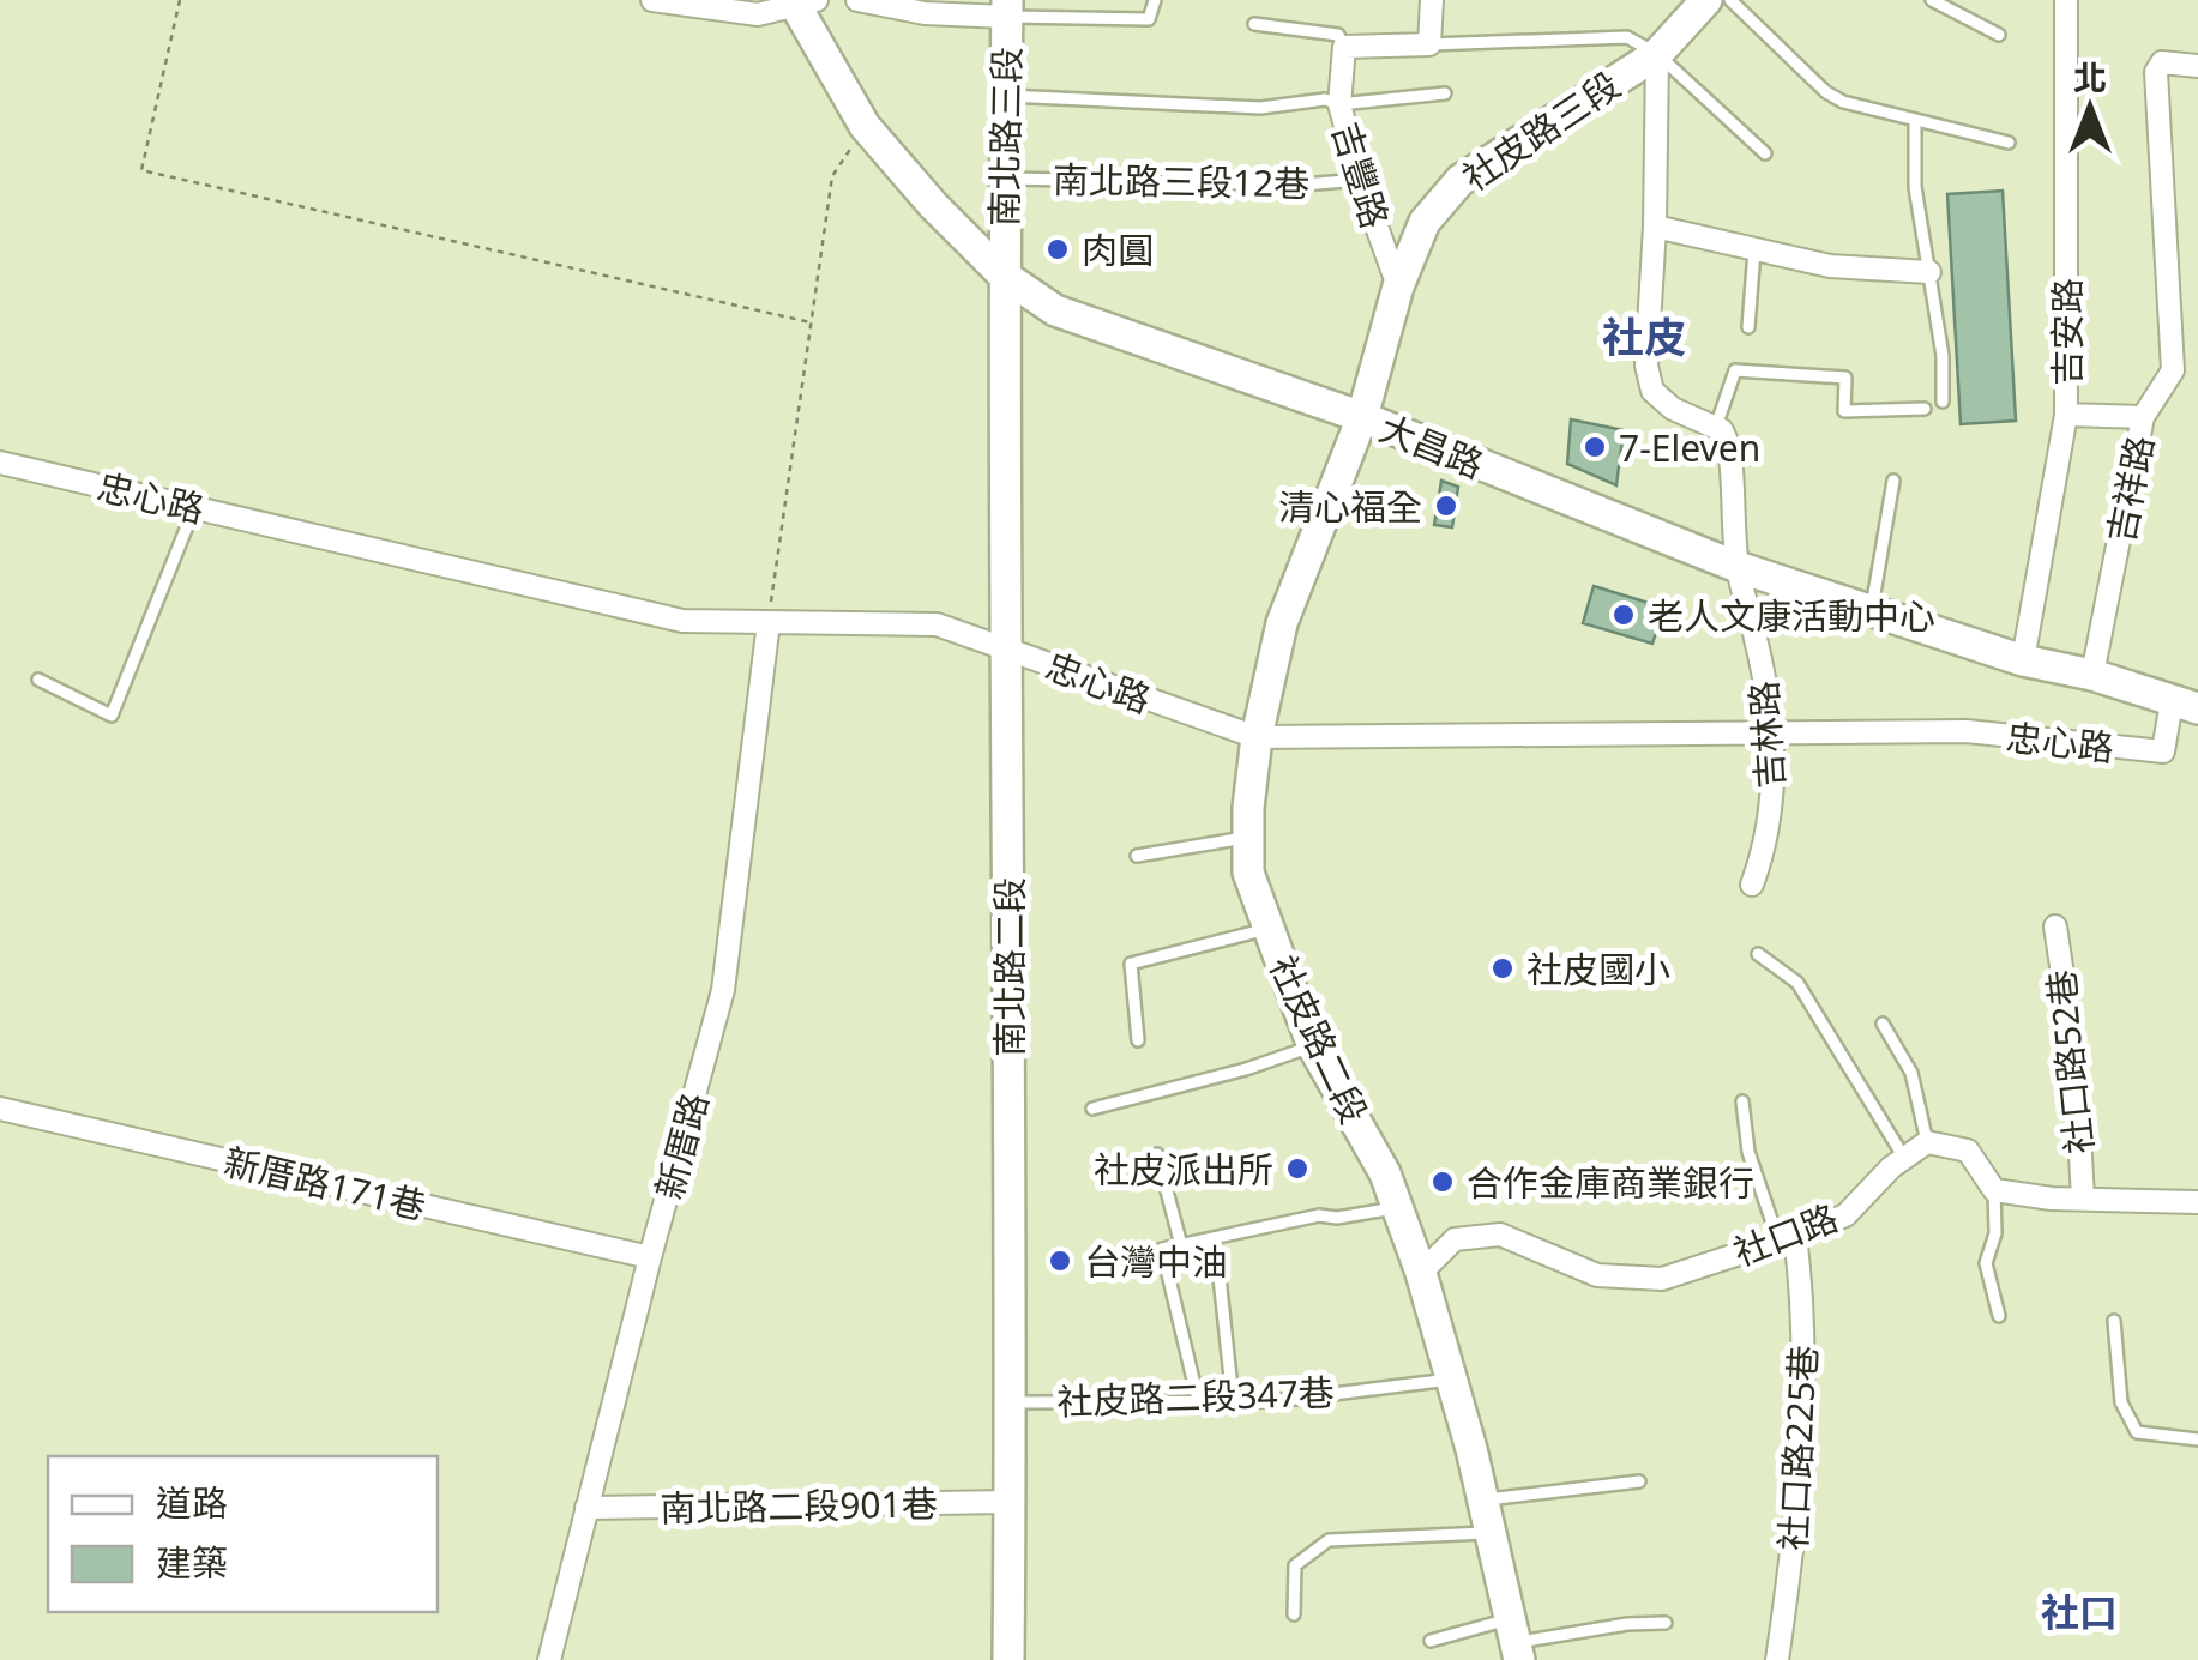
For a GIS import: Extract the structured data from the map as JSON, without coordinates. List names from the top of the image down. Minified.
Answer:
{"streets":{"street":["社皮路三段","南北路三段","吉豐路","吉安路","大昌路","吉祥路","忠心路","吉林路","南北路二段","社皮路二段","社口路52巷","新厝路","新厝路171巷","社口路","社口路225巷","南北路二段901巷"],"lane":["南北路三段12巷","社皮路二段347巷"]},"crossings":[["社皮路三段","吉豐路"],["社皮路三段","大昌路"],["社皮路三段","社皮路二段"],["南北路三段","南北路三段12巷"],["南北路三段","大昌路"],["南北路三段","南北路二段"],["吉豐路","南北路三段12巷"],["吉安路","大昌路"],["大昌路","吉祥路"],["大昌路","忠心路"],["大昌路","吉林路"],["大昌路","南北路二段"],["大昌路","社皮路二段"],["忠心路","吉林路"],["忠心路","南北路二段"],["忠心路","社皮路二段"],["忠心路","新厝路"],["南北路二段","社皮路二段347巷"],["南北路二段","南北路二段901巷"],["社皮路二段","社口路"],["社皮路二段","社皮路二段347巷"],["新厝路","新厝路171巷"],["新厝路","南北路二段901巷"],["社口路","社口路225巷"]],"districts":["社皮","社口"],"places":["肉圓","7-Eleven","清心福全","老人文康活動中心","社皮國小","社皮派出所","合作金庫商業銀行","台灣中油"],"legend":["道路","建築"],"north":"top"}
